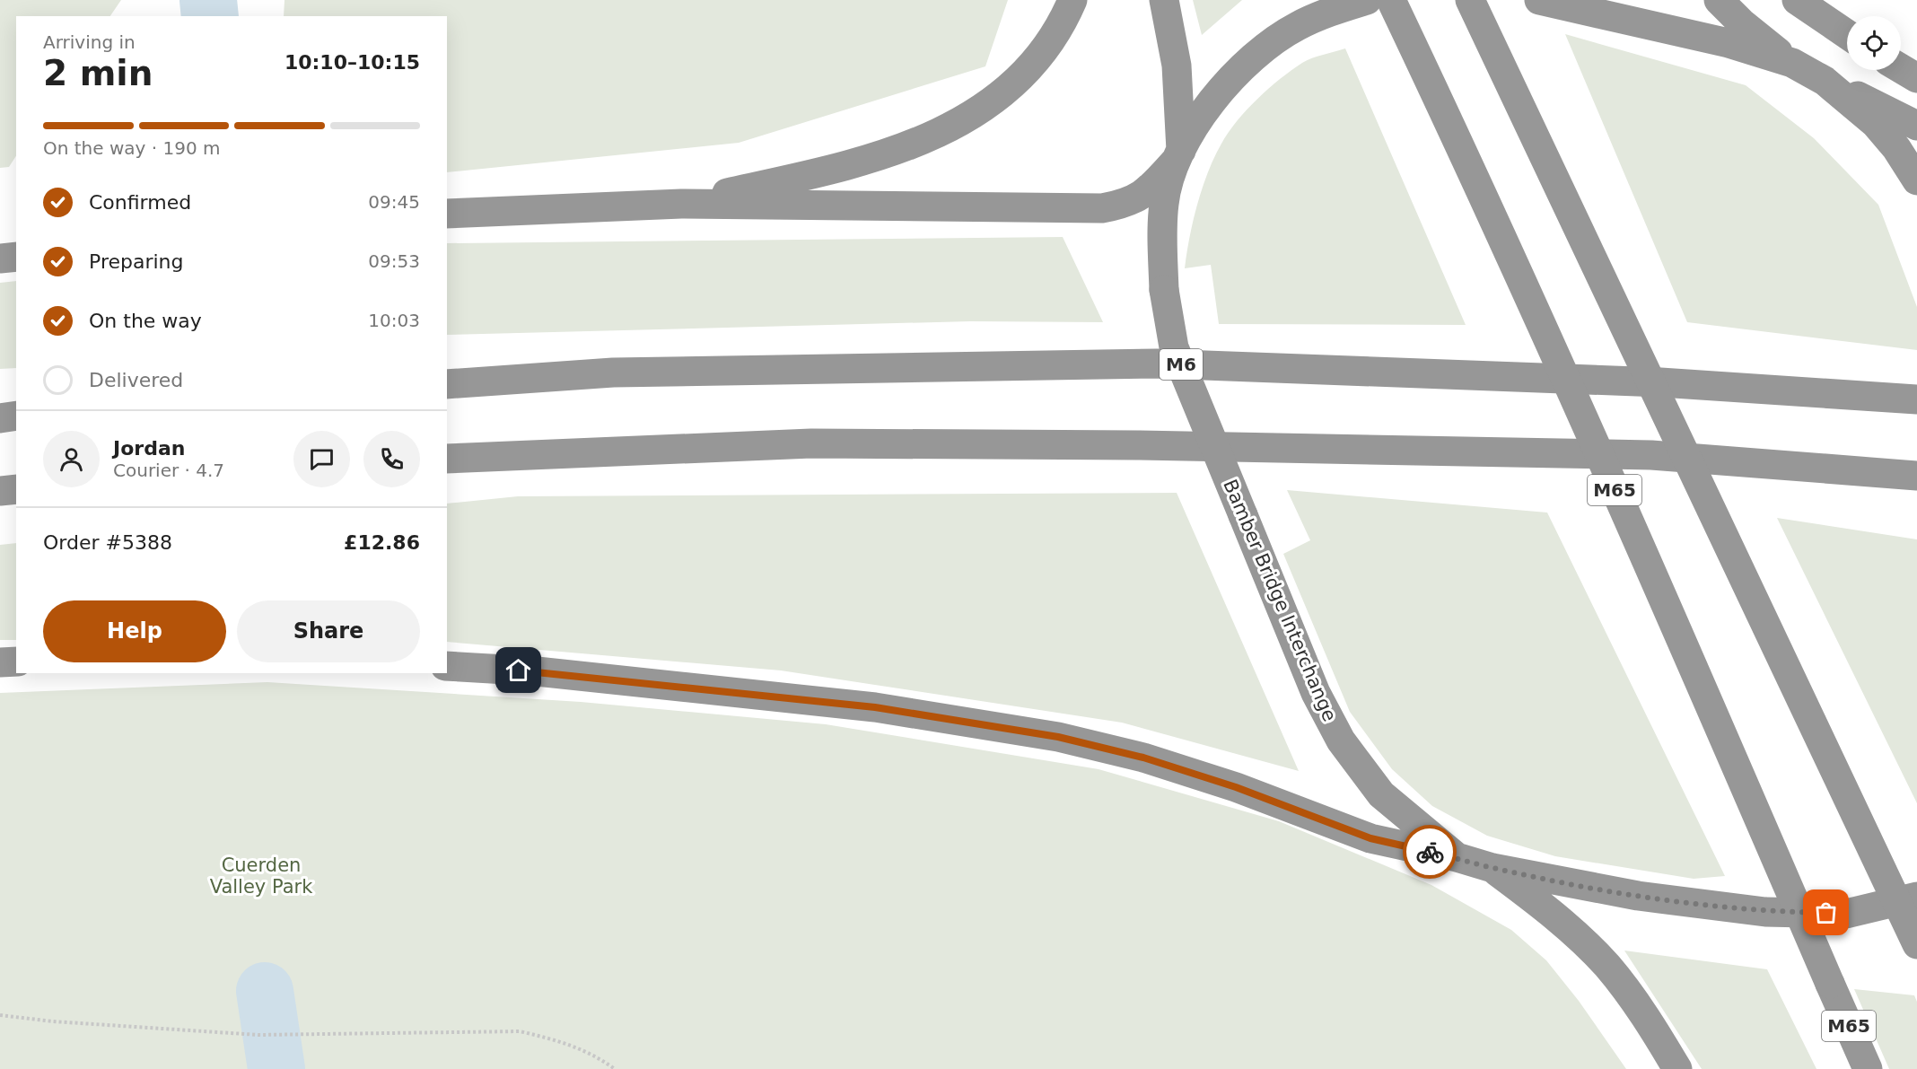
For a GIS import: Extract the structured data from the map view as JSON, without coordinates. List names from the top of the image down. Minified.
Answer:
{"streets":{"highway":["M6","M65","Bamber Bridge Interchange"]},"parks":["Cuerden Valley Park"],"page":{"heading":["2 min","Arriving in","10:10–10:15"],"panel":["Jordan","Courier · 4.7","Order #5388","£12.86"],"bar":"On the way · 190 m","list":[["Confirmed","09:45"],["Preparing","09:53"],["On the way","10:03"],"Delivered"],"buttons":["Help","Share"]}}
